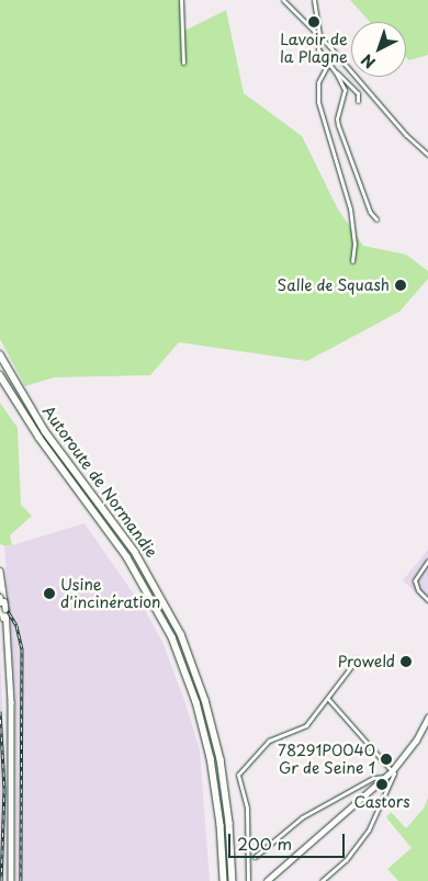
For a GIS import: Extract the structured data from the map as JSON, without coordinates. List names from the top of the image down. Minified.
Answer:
{"streets":{"highway":["Autoroute de Normandie"]},"places":["Lavoir de la Plagne","Salle de Squash","Usine d'incinération","Proweld","78291P0040 Gr de Seine 1","Castors"],"scale_bar":"200 m","north":"bottom left"}
